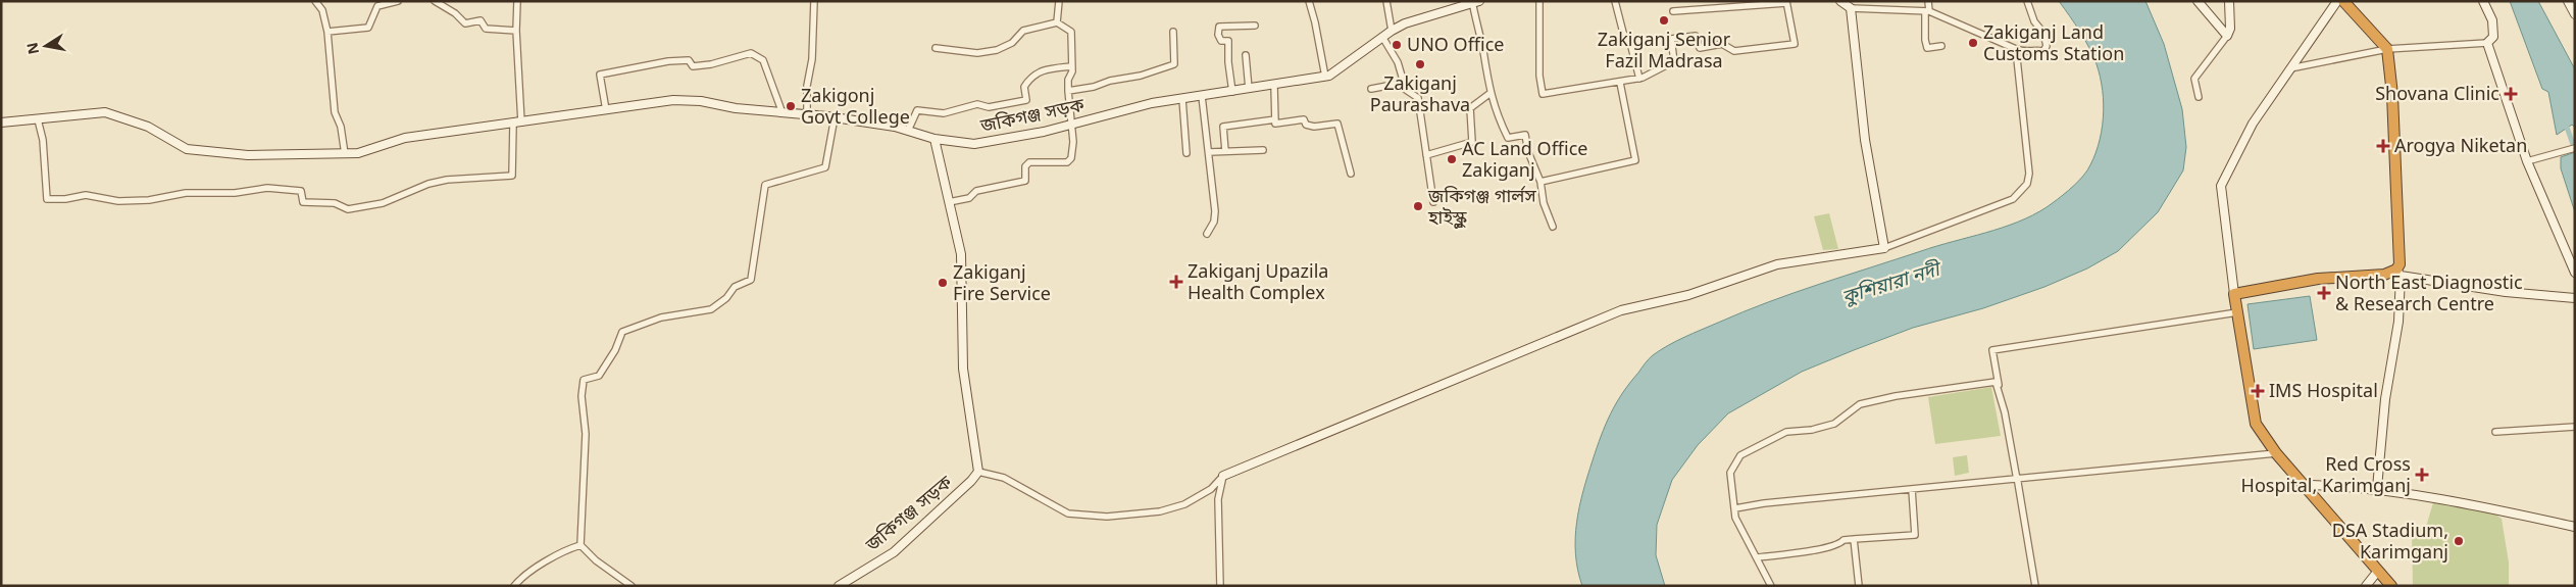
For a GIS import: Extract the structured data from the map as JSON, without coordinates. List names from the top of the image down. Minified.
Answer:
{"streets":{"street":["জকিগঞ্জ সড়ক"]},"water":["কুশিয়ারা নদী"],"places":{"other":["Zakiganj Senior Fazil Madrasa","Zakiganj Land Customs Station","UNO Office","Zakiganj Paurashava","Zakigonj Govt College","AC Land Office Zakiganj","জকিগঞ্জ গার্লস হাইস্কুল","Zakiganj Fire Service","DSA Stadium, Karimganj"],"health":["Shovana Clinic","Arogya Niketan","Zakiganj Upazila Health Complex","North East Diagnostic & Research Centre","IMS Hospital","Red Cross Hospital, Karimganj"]},"north":"left"}
